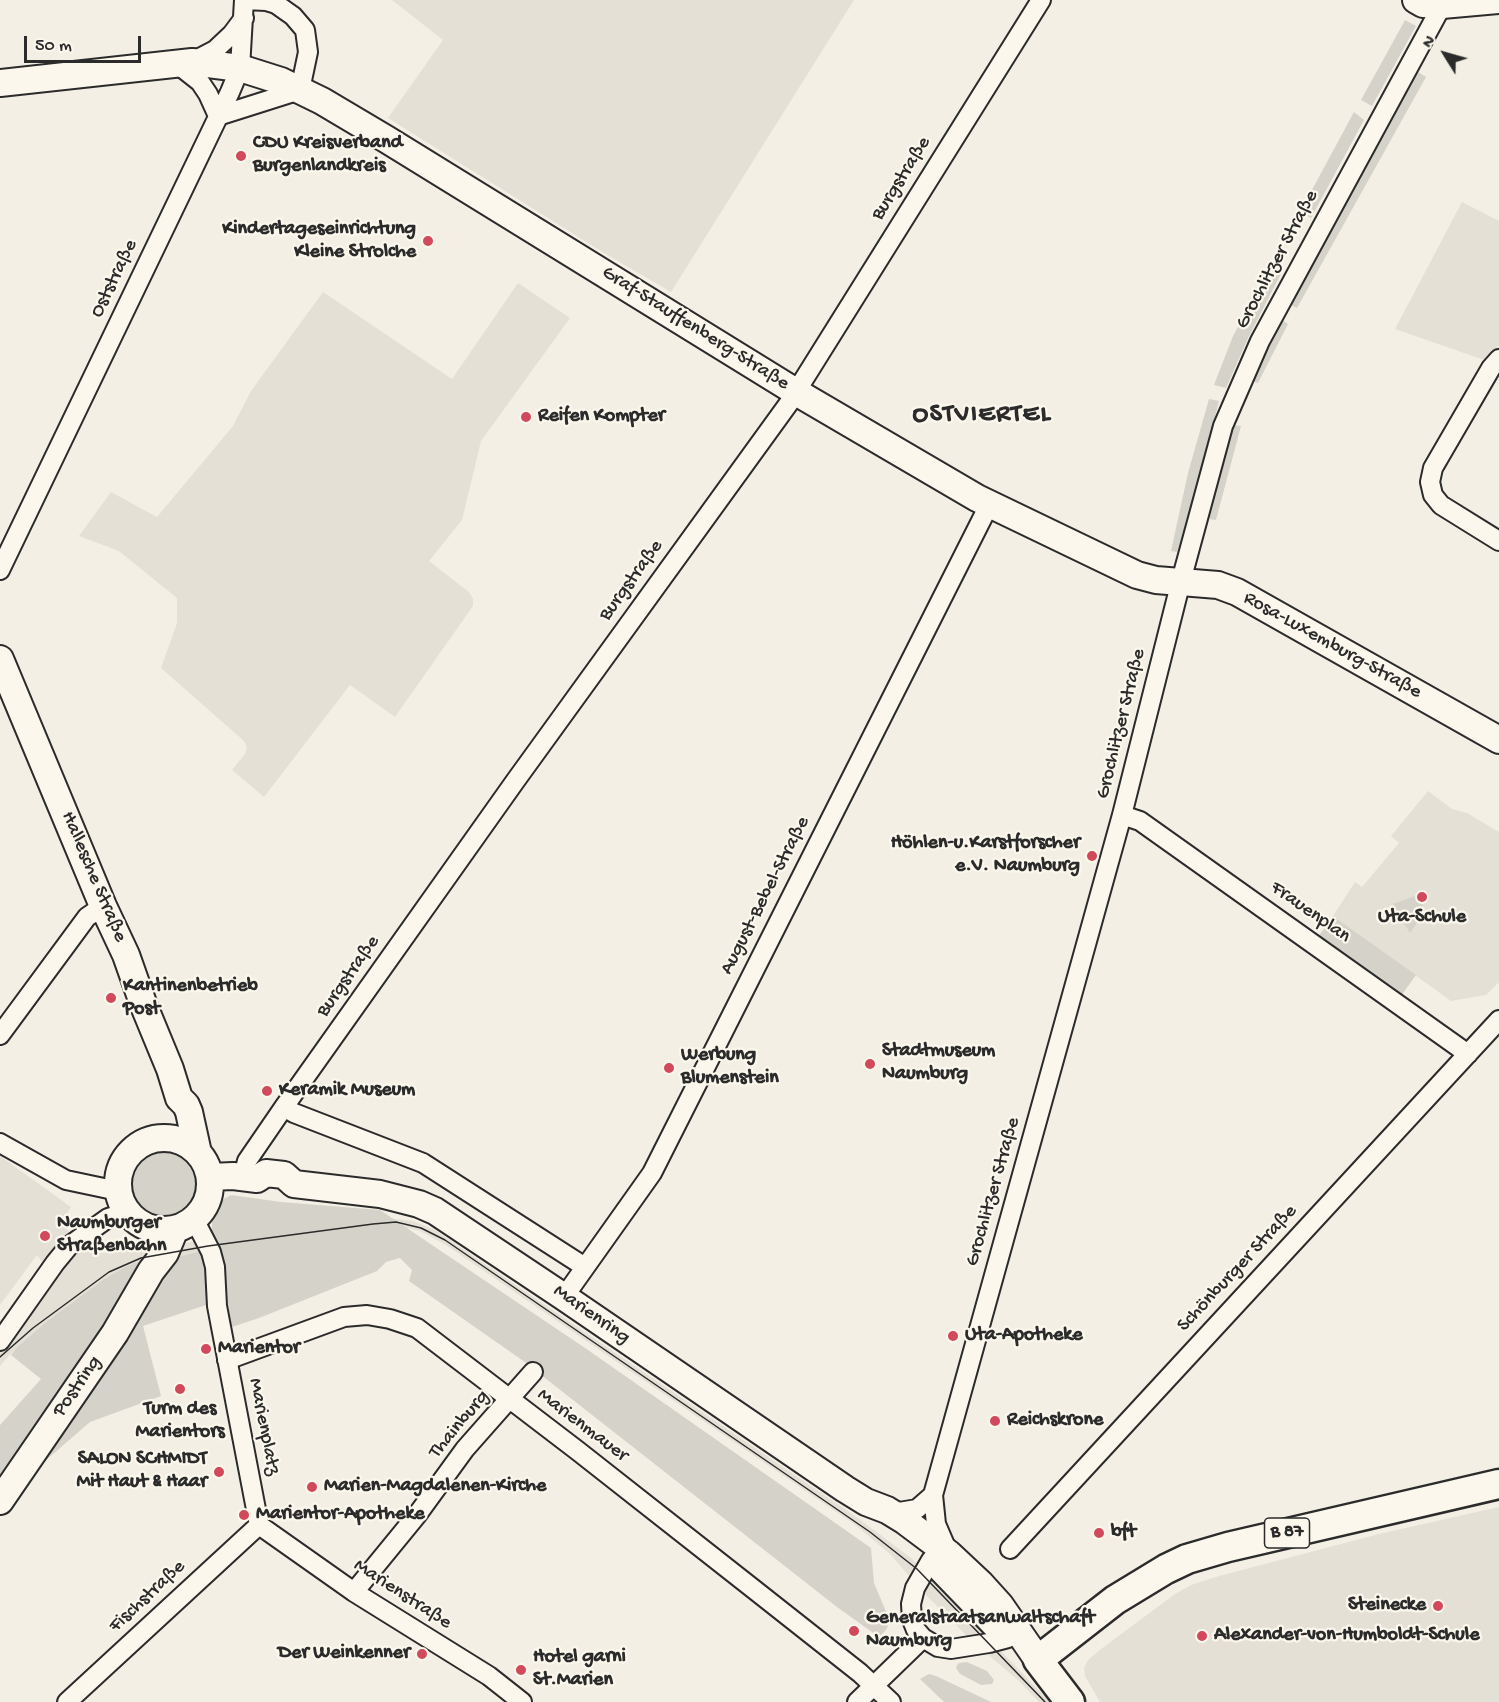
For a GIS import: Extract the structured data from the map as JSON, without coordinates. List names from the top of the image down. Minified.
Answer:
{"streets":{"main road":["Graf-Stauffenberg-Straße","Rosa-Luxemburg-Straße","Hallesche Straße","Marienring","Postring","B 87"],"street":["Burgstraße","Grochlitzer Straße","Oststraße","August-Bebel-Straße","Frauenplan","Schönburger Straße","Thainburg","Marienmauer","Marienplatz","Marienstraße","Fischstraße"]},"crossings":[["Burgstraße","Graf-Stauffenberg-Straße"],["Burgstraße","Marienring"],["Grochlitzer Straße","Graf-Stauffenberg-Straße"],["Grochlitzer Straße","Rosa-Luxemburg-Straße"],["Grochlitzer Straße","Frauenplan"],["Oststraße","Graf-Stauffenberg-Straße"],["Graf-Stauffenberg-Straße","Rosa-Luxemburg-Straße"],["Graf-Stauffenberg-Straße","August-Bebel-Straße"],["Hallesche Straße","Marienring"],["Hallesche Straße","Postring"],["Hallesche Straße","Marienplatz"],["August-Bebel-Straße","Marienring"],["Frauenplan","Schönburger Straße"],["Marienring","Postring"],["Marienring","Marienplatz"],["Postring","Marienplatz"],["Thainburg","Marienmauer"],["Thainburg","Marienstraße"],["Marienmauer","Marienplatz"],["Marienplatz","Marienstraße"],["Marienplatz","Fischstraße"],["Marienstraße","Fischstraße"]],"districts":["OSTVIERTEL"],"places":["CDU Kreisverband Burgenlandkreis","Kindertageseinrichtung Kleine Strolche","Reifen Kompter","Höhlen-u.Karstforscher e.V. Naumburg","Uta-Schule","Kantinenbetrieb Post","Stadtmuseum Naumburg","Werbung Blumenstein","Keramik Museum","Naumburger Straßenbahn","Uta-Apotheke","Marientor","Turm des Marientors","Reichskrone","SALON SCHMIDT Mit Haut & Haar","Marien-Magdalenen-Kirche","Marientor-Apotheke","bft","Steinecke","Generalstaatsanwaltschaft Naumburg","Alexander-von-Humboldt-Schule","Der Weinkenner","Hotel garni St.Marien"],"scale_bar":"50 m","north":"top left"}
